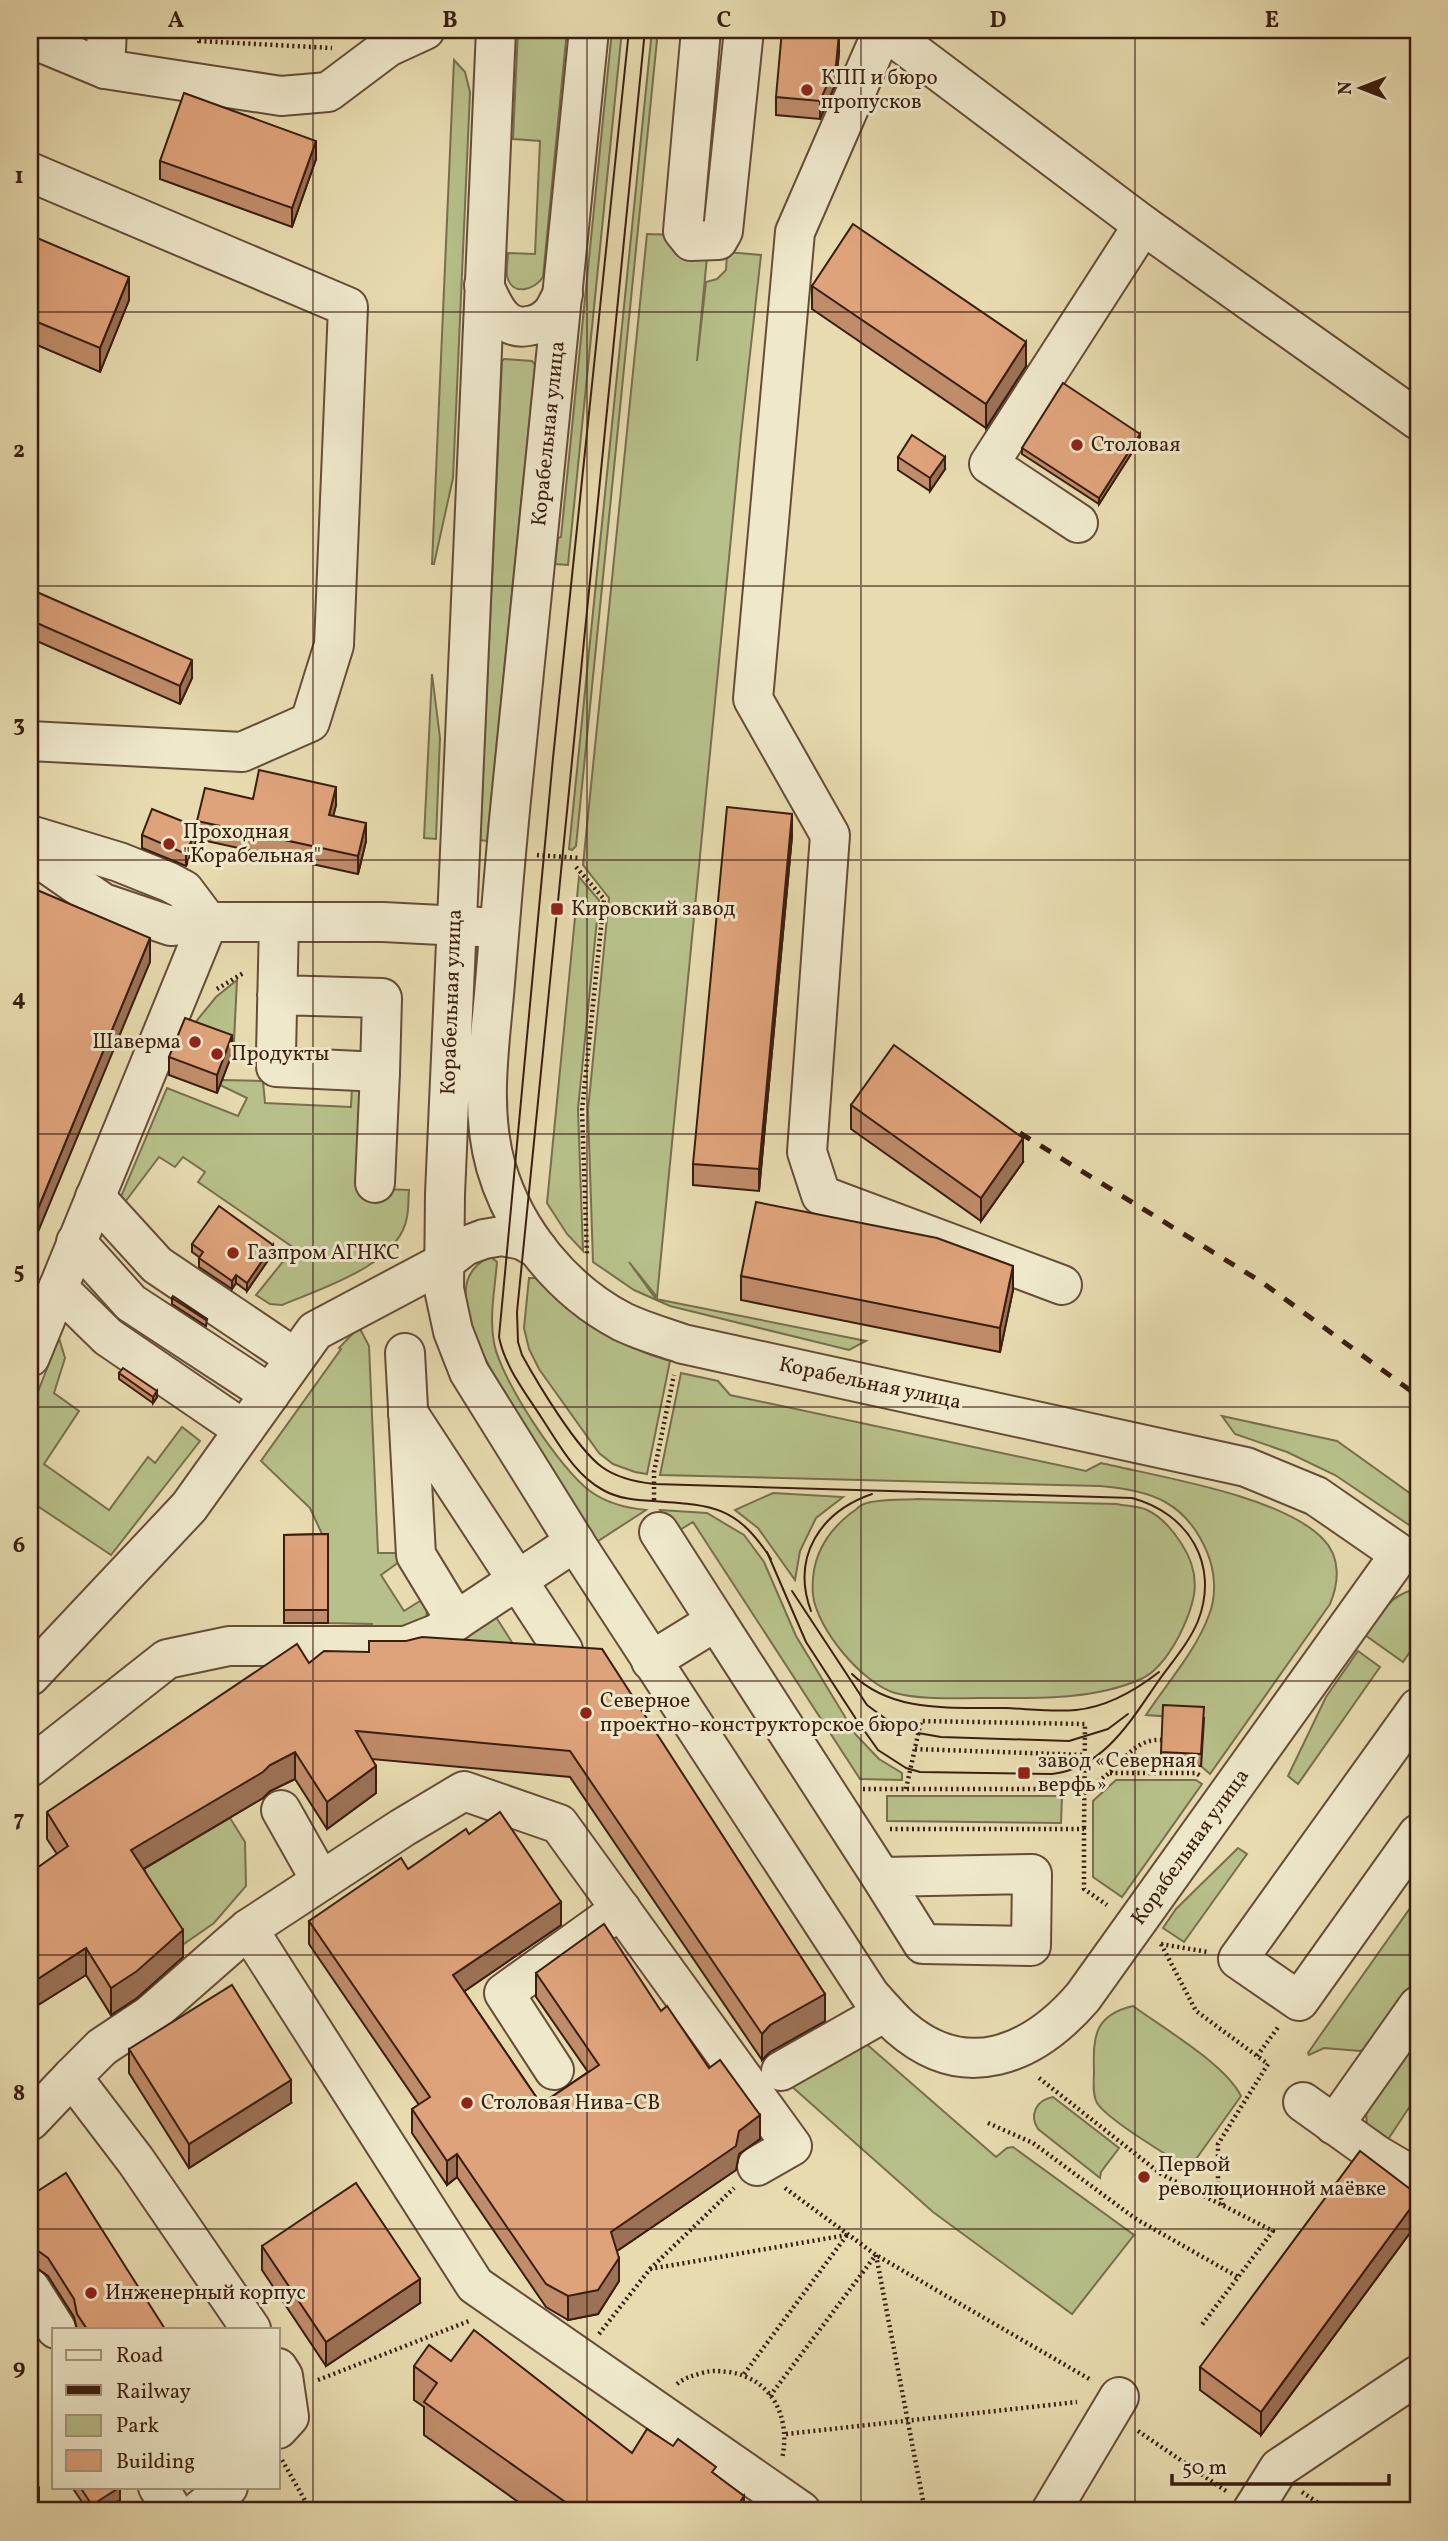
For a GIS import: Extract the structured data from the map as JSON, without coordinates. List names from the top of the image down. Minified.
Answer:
{"streets":{"street":["Корабельная улица"]},"places":{"other":["КПП и бюро пропусков","Столовая","Проходная \"Корабельная\"","Шаверма","Продукты","Газпром АГНКС","Северное проектно-конструкторское бюро","Столовая Нива-СВ","Первой революционной маёвке","Инженерный корпус"],"transit":["Кировский завод","завод «Северная верфь»"]},"legend":["Road","Railway","Park","Building"],"scale_bar":"50 m","north":"left","grid":{"columns":["A","B","C","D","E"],"rows":["1","2","3","4","5","6","7","8","9"]}}
